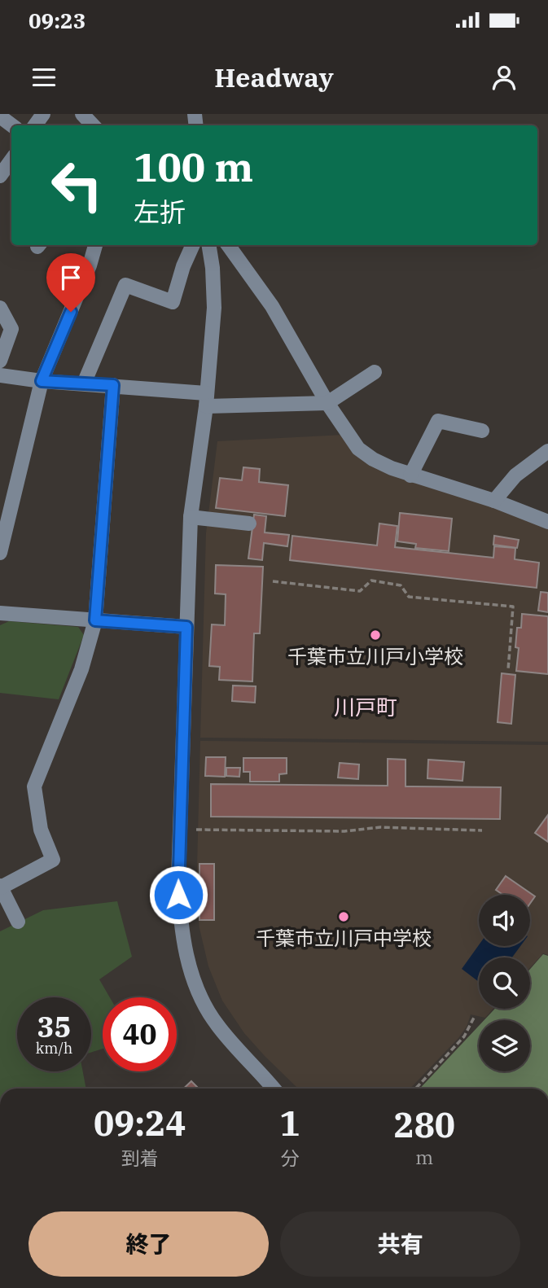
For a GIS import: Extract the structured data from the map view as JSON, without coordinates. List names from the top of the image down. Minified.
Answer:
{"districts":["川戸町"],"places":["千葉市立川戸小学校","千葉市立川戸中学校"],"page":{"status":"09:23","header":"Headway","turn":["100 m","左折"],"speed":"35 km/h","limit":"40","eta":["09:24","到着","1","分","280","m"],"buttons":["終了","共有"]}}
